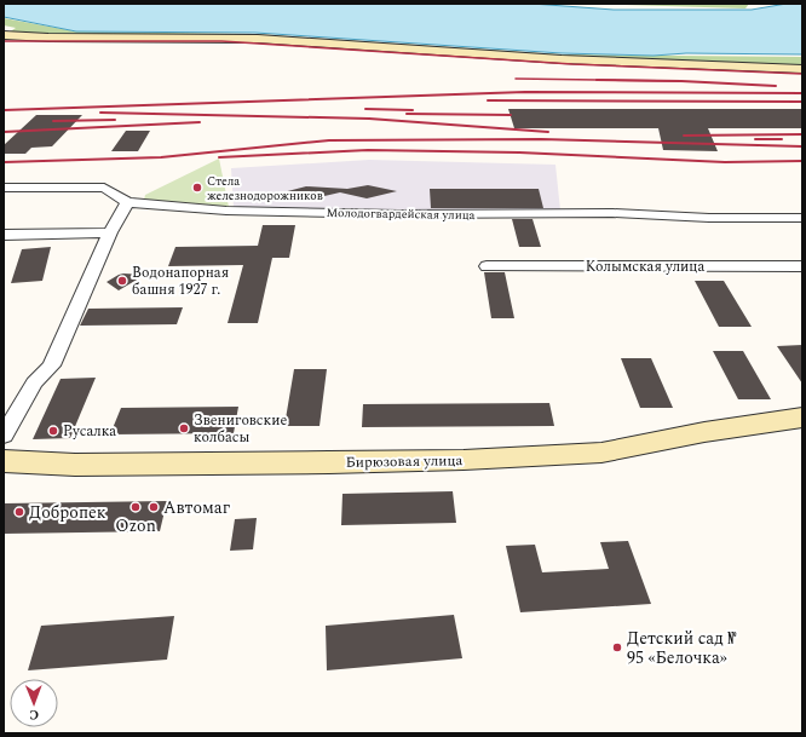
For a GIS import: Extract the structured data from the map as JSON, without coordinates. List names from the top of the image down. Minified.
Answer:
{"streets":{"main road":["Бирюзовая улица"],"street":["Молодогвардейская улица","Колымская улица"]},"places":["Стела железнодорожников","Водонапорная башня 1927 г.","Звениговские колбасы","Русалка","Ozon","Автомаг","Добропек","Детский сад № 95 «Белочка»"],"north":"bottom"}
